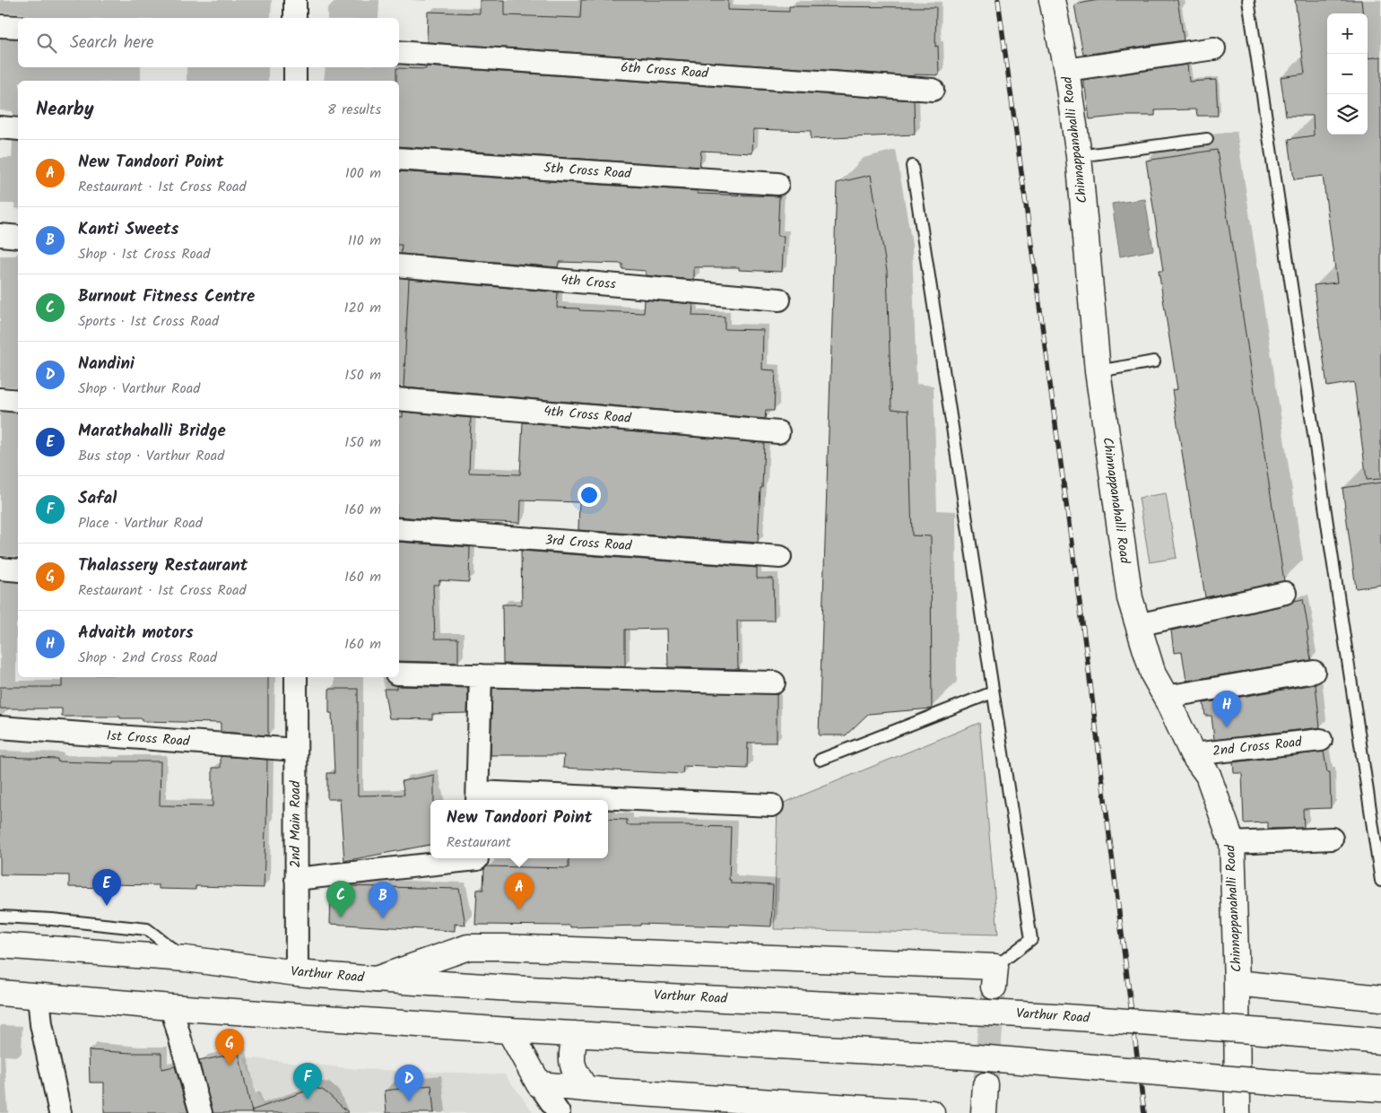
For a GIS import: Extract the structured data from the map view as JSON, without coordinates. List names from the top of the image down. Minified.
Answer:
{"streets":{"main road":["Chinnappanahalli Road","Varthur Road"],"street":["6th Cross Road","5th Cross Road","4th Cross","4th Cross Road","3rd Cross Road","1st Cross Road","2nd Cross Road","2nd Main Road"]},"crossings":[["Chinnappanahalli Road","2nd Cross Road"],["1st Cross Road","2nd Main Road"],["2nd Main Road","Varthur Road"]],"page":{"map_buttons":["+","−"],"search":"Search here","heading":["Nearby","8 results"],"list":[{"mark":"A","name":"New Tandoori Point","note":"Restaurant · 1st Cross Road","value":"100 m"},{"mark":"B","name":"Kanti Sweets","note":"Shop · 1st Cross Road","value":"110 m"},{"mark":"C","name":"Burnout Fitness Centre","note":"Sports · 1st Cross Road","value":"120 m"},{"mark":"D","name":"Nandini","note":"Shop · Varthur Road","value":"150 m"},{"mark":"E","name":"Marathahalli Bridge","note":"Bus stop · Varthur Road","value":"150 m"},{"mark":"F","name":"Safal","note":"Place · Varthur Road","value":"160 m"},{"mark":"G","name":"Thalassery Restaurant","note":"Restaurant · 1st Cross Road","value":"160 m"},{"mark":"H","name":"Advaith motors","note":"Shop · 2nd Cross Road","value":"160 m"}],"pins":["H","E","A","C","B","G","F","D"],"popup":["New Tandoori Point","Restaurant"]}}
